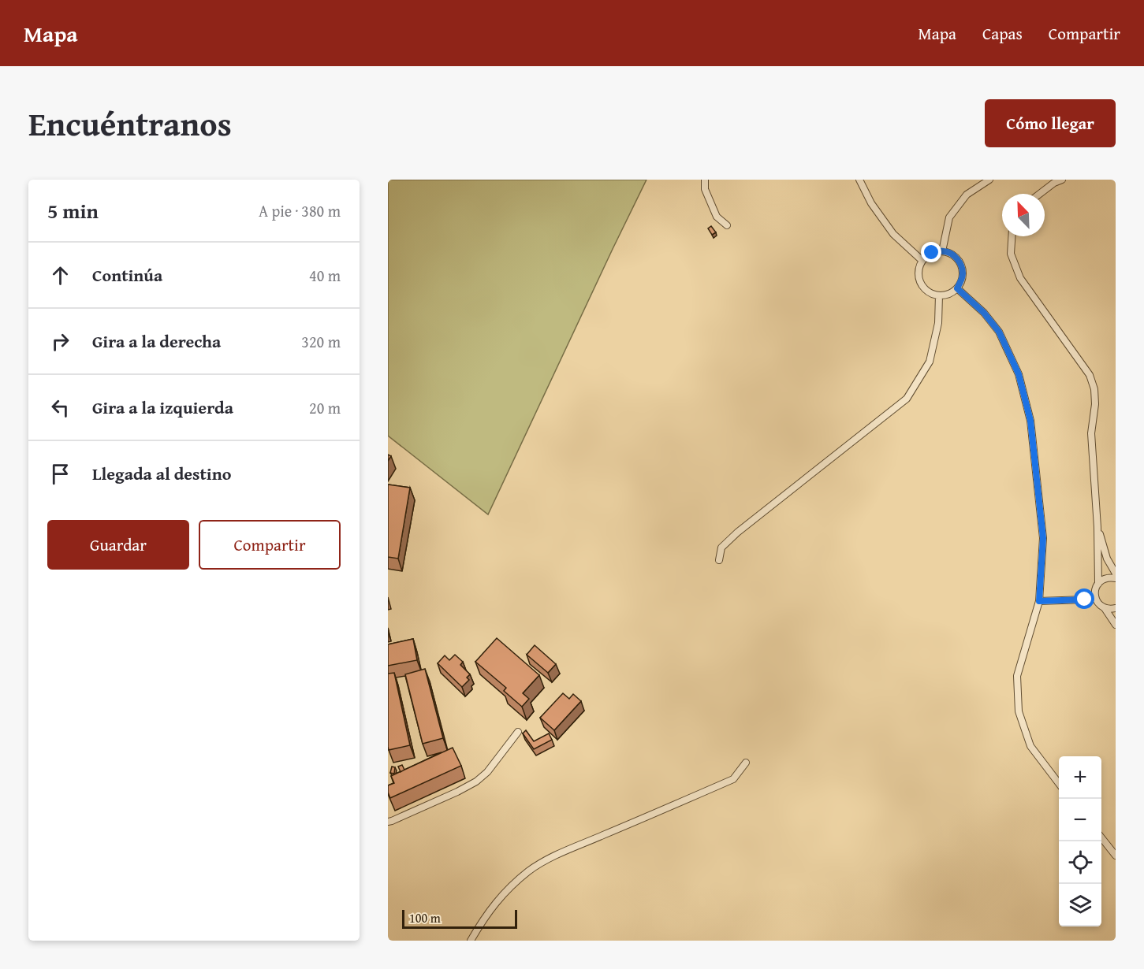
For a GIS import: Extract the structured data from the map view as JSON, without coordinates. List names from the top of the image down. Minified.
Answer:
{"scale_bar":"100 m","north":"top left","page":{"header":"Mapa","nav":["Mapa","Capas","Compartir"],"title":"Encuéntranos","buttons":["Cómo llegar",["Guardar","Compartir"]],"heading":["5 min","A pie · 380 m"],"list":[["Continúa","40 m"],["Gira a la derecha","320 m"],["Gira a la izquierda","20 m"],"Llegada al destino"],"map_buttons":["+","−"],"scale":"100 m"}}
